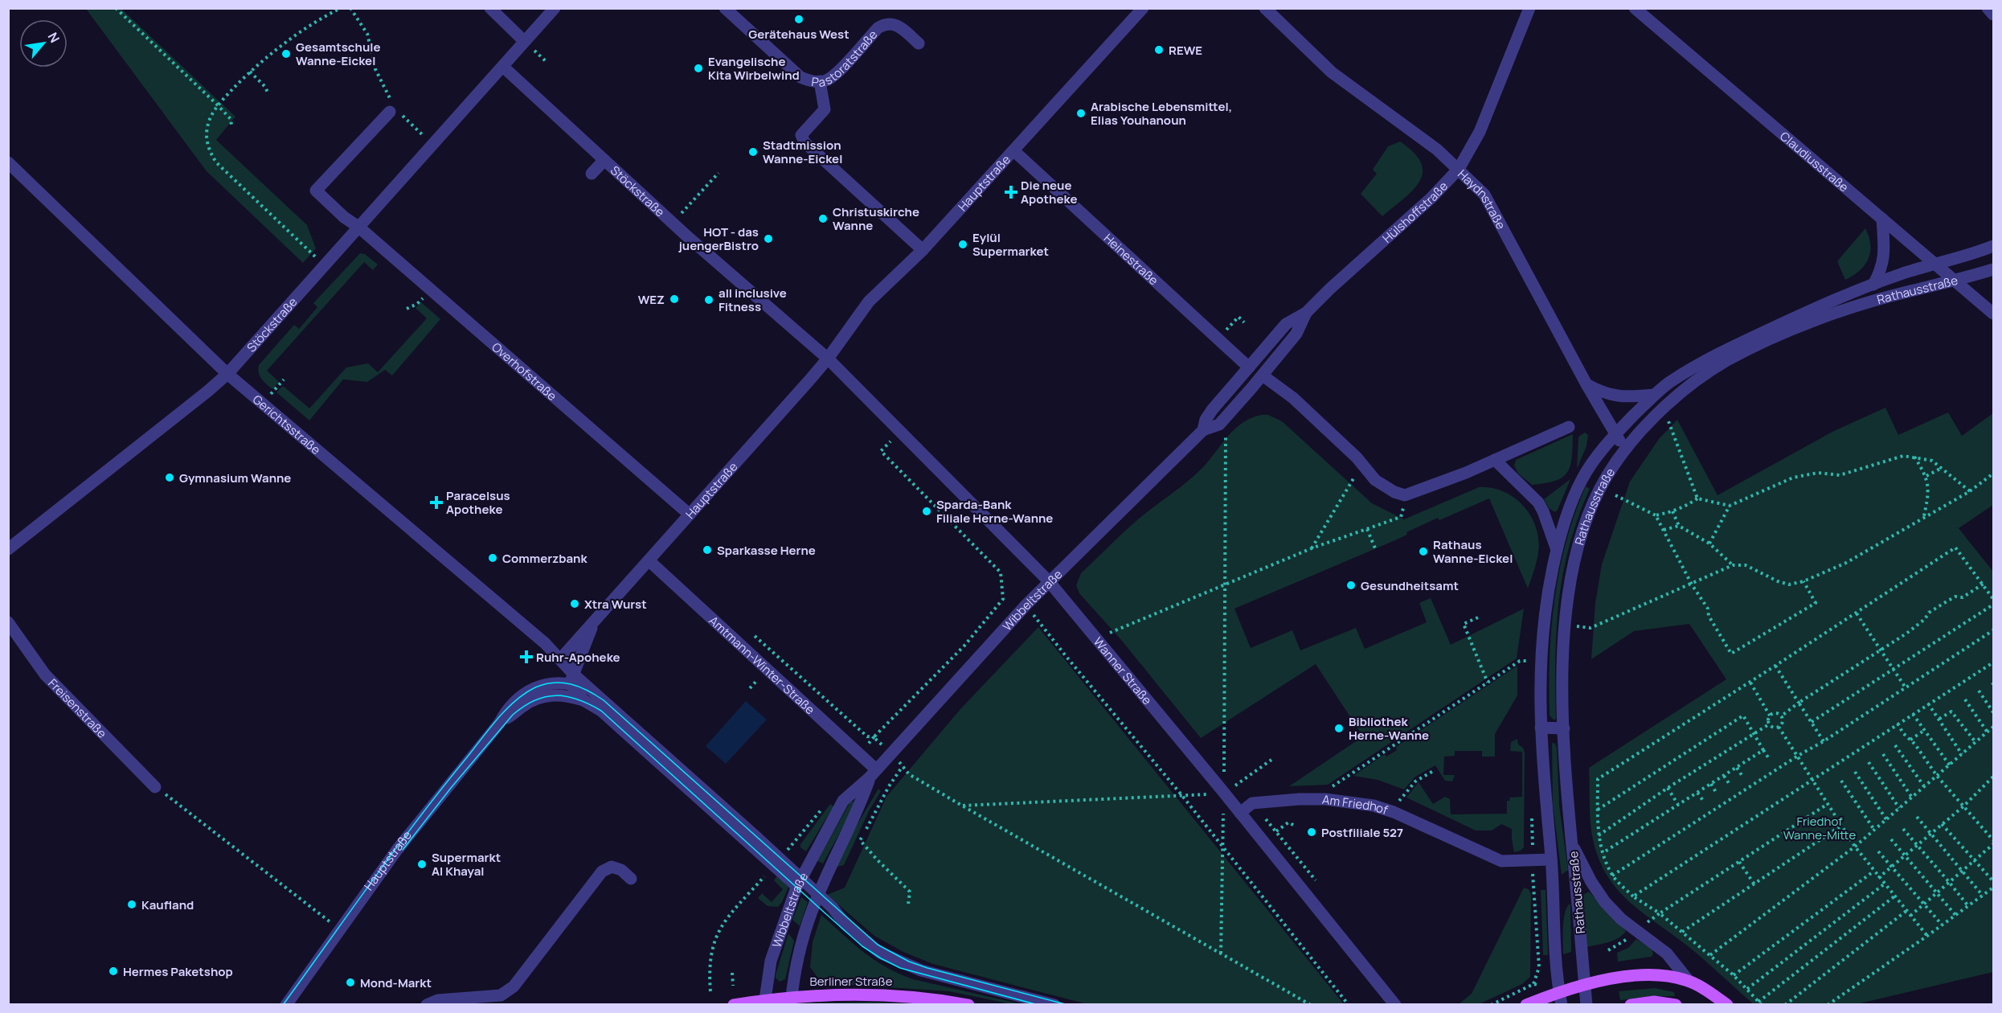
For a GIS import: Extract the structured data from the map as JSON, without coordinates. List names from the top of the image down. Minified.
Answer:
{"streets":{"main road":["Berliner Straße"],"street":["Pastoratstraße","Claudiusstraße","Hauptstraße","Stöckstraße","Haydnstraße","Hülshoffstraße","Heinestraße","Rathausstraße","Overhofstraße","Gerichtsstraße","Wibbeltstraße","Amtmann-Winter-Straße","Wanner Straße","Freisenstraße","Am Friedhof"]},"crossings":[["Claudiusstraße","Rathausstraße"],["Hauptstraße","Stöckstraße"],["Hauptstraße","Heinestraße"],["Hauptstraße","Overhofstraße"],["Hauptstraße","Gerichtsstraße"],["Hauptstraße","Amtmann-Winter-Straße"],["Hauptstraße","Wanner Straße"],["Stöckstraße","Overhofstraße"],["Stöckstraße","Gerichtsstraße"],["Stöckstraße","Wanner Straße"],["Haydnstraße","Hülshoffstraße"],["Haydnstraße","Rathausstraße"],["Hülshoffstraße","Heinestraße"],["Hülshoffstraße","Wibbeltstraße"],["Heinestraße","Wibbeltstraße"],["Rathausstraße","Am Friedhof"],["Wibbeltstraße","Amtmann-Winter-Straße"],["Wibbeltstraße","Wanner Straße"],["Wibbeltstraße","Berliner Straße"],["Wanner Straße","Am Friedhof"]],"parks":["Friedhof Wanne-Mitte"],"places":{"other":["Gerätehaus West","REWE","Gesamtschule Wanne-Eickel","Evangelische Kita Wirbelwind","Arabische Lebensmittel, Elias Youhanoun","Stadtmission Wanne-Eickel","Christuskirche Wanne","HOT - das juengerBistro","Eylül Supermarket","WEZ","all inclusive Fitness","Gymnasium Wanne","Sparda-Bank Filiale Herne-Wanne","Sparkasse Herne","Rathaus Wanne-Eickel","Commerzbank","Gesundheitsamt","Xtra Wurst","Bibliothek Herne-Wanne","Postfiliale 527","Supermarkt Al Khayal","Kaufland","Hermes Paketshop","Mond-Markt"],"health":["Die neue Apotheke","Paracelsus Apotheke","Ruhr-Apoheke"]},"north":"top right"}
